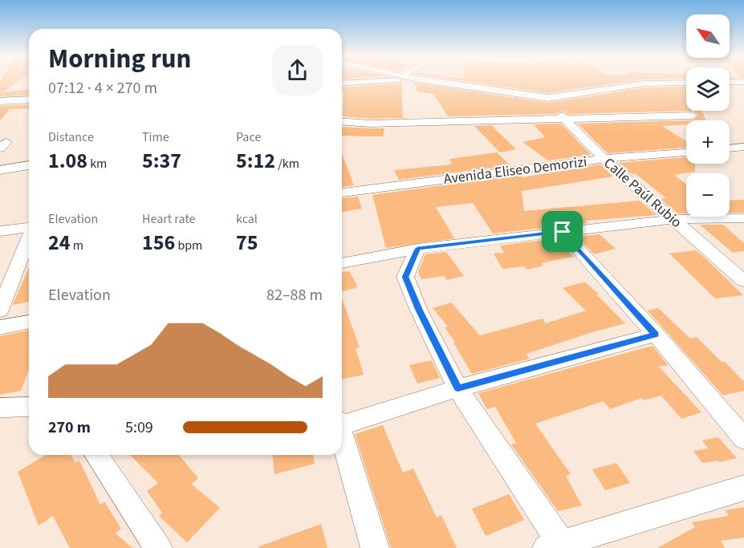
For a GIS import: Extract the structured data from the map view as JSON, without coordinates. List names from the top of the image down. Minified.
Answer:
{"streets":{"street":["Avenida Eliseo Demorizi","Calle Paúl Rubio"]},"crossings":[["Avenida Eliseo Demorizi","Calle Paúl Rubio"]],"north":"top left","page":{"map_buttons":["+","−"],"heading":["Morning run","07:12 · 4 × 270 m"],"stats":[["Distance","1.08 km"],["Time","5:37"],["Pace","5:12 /km"],["Elevation","24 m"],["Heart rate","156 bpm"],["kcal","75"]],"chart":["Elevation","82–88 m"],"list":[{"name":"270 m","note":"5:09"}]}}
